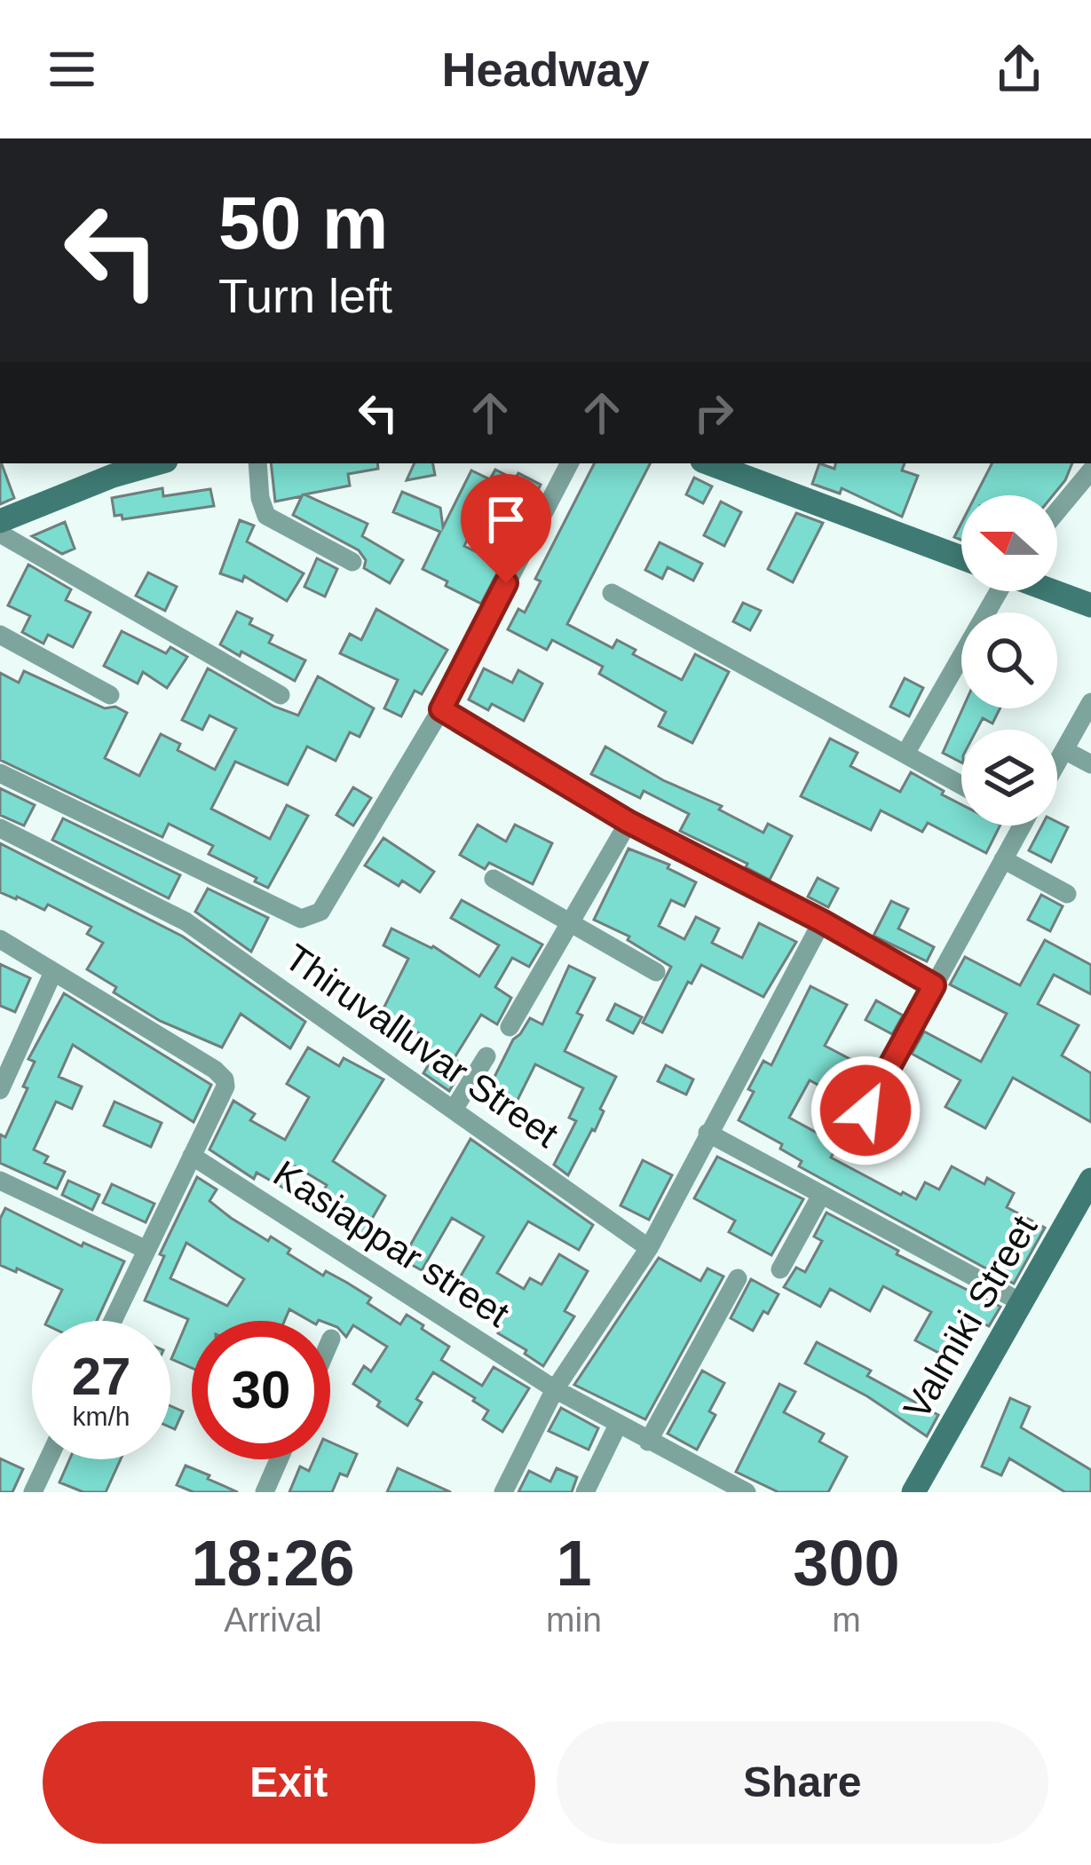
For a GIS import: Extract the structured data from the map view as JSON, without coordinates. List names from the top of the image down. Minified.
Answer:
{"streets":{"street":["Thiruvalluvar Street","Kasiappar street","Valmiki Street"]},"north":"left","page":{"header":"Headway","turn":["50 m","Turn left"],"speed":"27 km/h","limit":"30","eta":["18:26","Arrival","1","min","300","m"],"buttons":["Exit","Share"]}}
